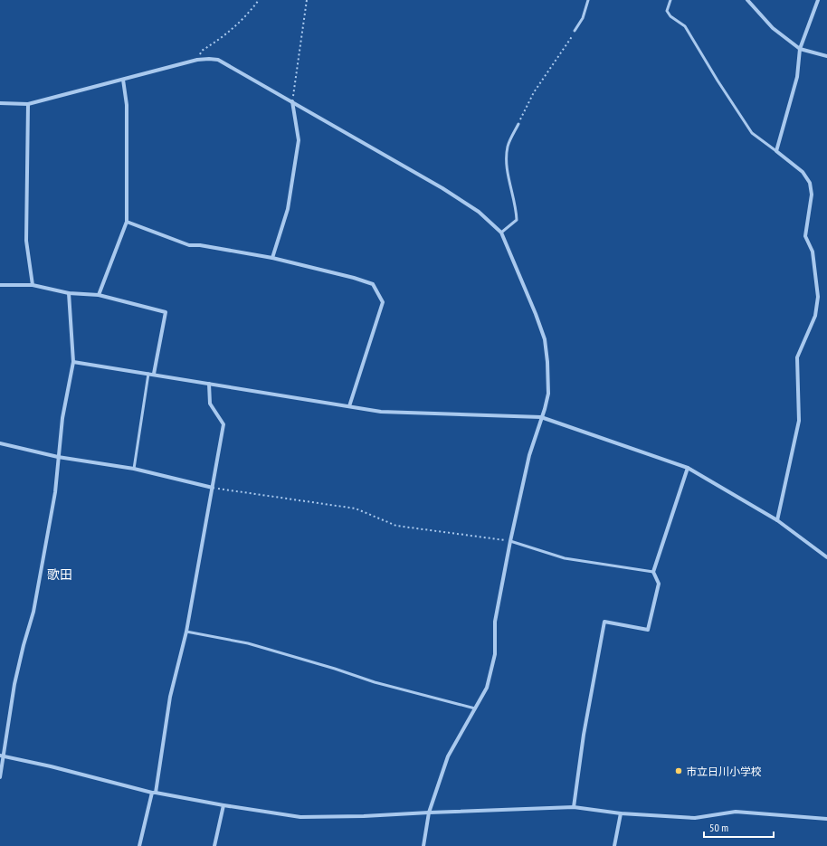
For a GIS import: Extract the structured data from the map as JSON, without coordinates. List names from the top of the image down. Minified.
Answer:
{"districts":["歌田"],"places":["市立日川小学校"],"scale_bar":"50 m"}
